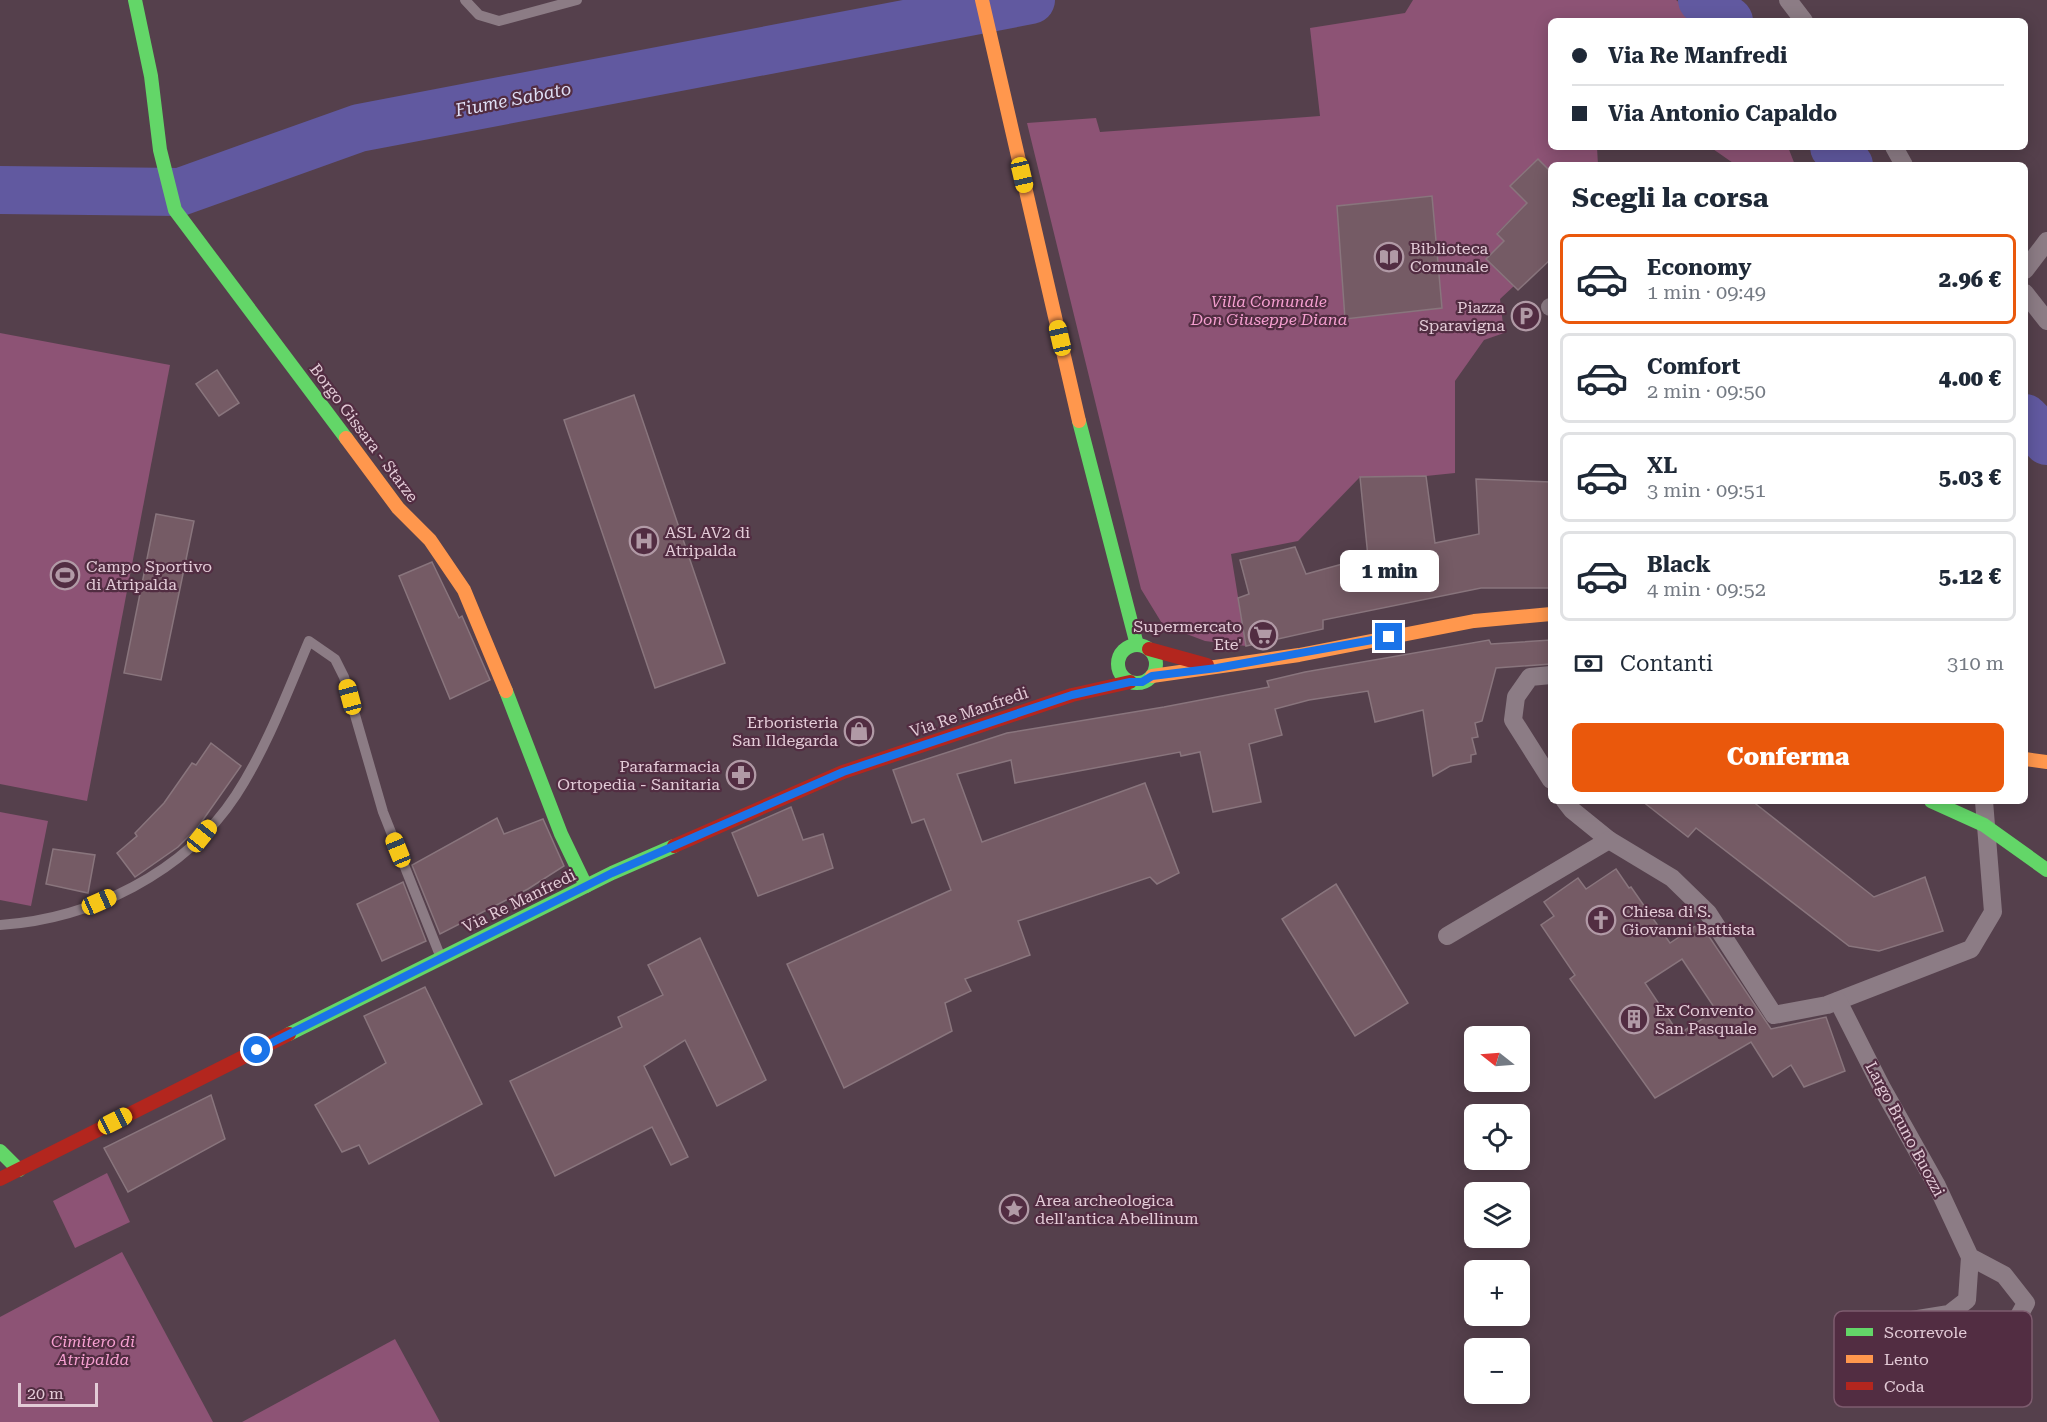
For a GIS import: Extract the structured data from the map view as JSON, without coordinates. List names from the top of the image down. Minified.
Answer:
{"streets":{"main road":["Borgo Gissara - Starze","Via Re Manfredi"],"street":["Largo Bruno Buozzi"]},"crossings":[["Borgo Gissara - Starze","Via Re Manfredi"]],"water":["Fiume Sabato"],"parks":["Villa Comunale Don Giuseppe Diana","Cimitero di Atripalda"],"places":{"library":["Biblioteca Comunale"],"parking":["Piazza Sparavigna"],"hospital":["ASL AV2 di Atripalda"],"sports":["Campo Sportivo di Atripalda"],"supermarket":["Supermercato Ete'"],"shop":["Erboristeria San Ildegarda"],"pharmacy":["Parafarmacia Ortopedia - Sanitaria"],"church":["Chiesa di S. Giovanni Battista"],"building":["Ex Convento San Pasquale"],"place":["Area archeologica dell'antica Abellinum"]},"legend":["Scorrevole","Lento","Coda"],"scale_bar":"20 m","north":"left","page":{"banner":["Via Re Manfredi","Via Antonio Capaldo"],"heading":"Scegli la corsa","list":[{"name":"Economy","note":"1 min · 09:49","value":"2.96 €"},{"name":"Comfort","note":"2 min · 09:50","value":"4.00 €"},{"name":"XL","note":"3 min · 09:51","value":"5.03 €"},{"name":"Black","note":"4 min · 09:52","value":"5.12 €"}],"bubble":"1 min","pay":["Contanti","310 m"],"buttons":"Conferma","map_buttons":["+","−"],"scale":"20 m"}}
